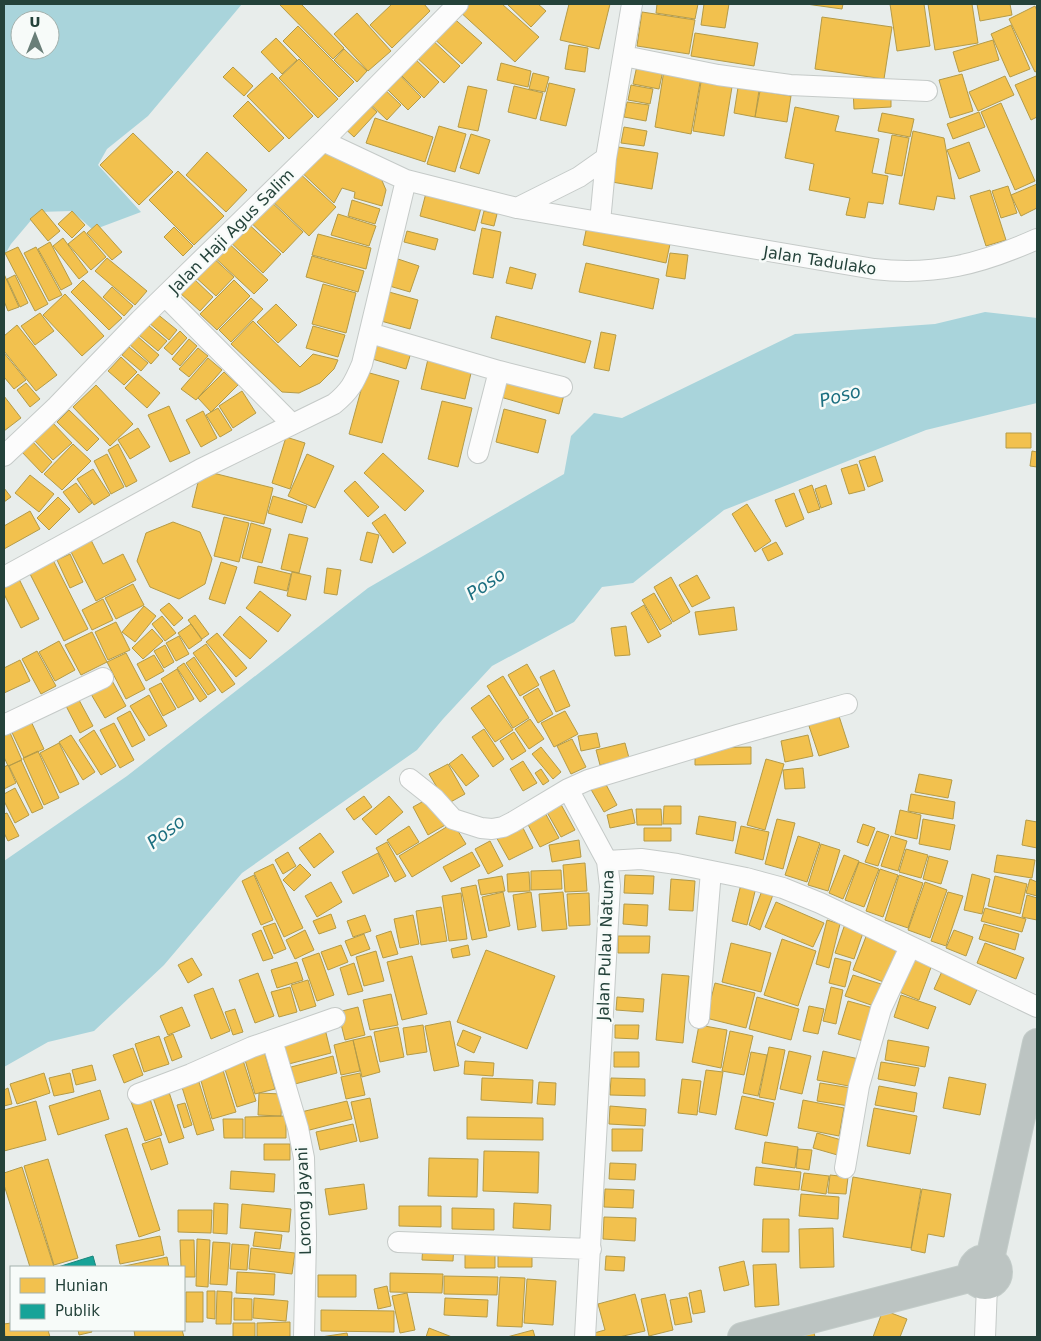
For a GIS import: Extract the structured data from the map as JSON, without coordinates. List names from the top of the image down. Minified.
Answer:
{"streets":{"street":["Jalan Haji Agus Salim","Jalan Tadulako","Jalan Pulau Natuna","Lorong Jayani"]},"water":["Poso"],"legend":["Hunian","Publik"],"north":"top"}
